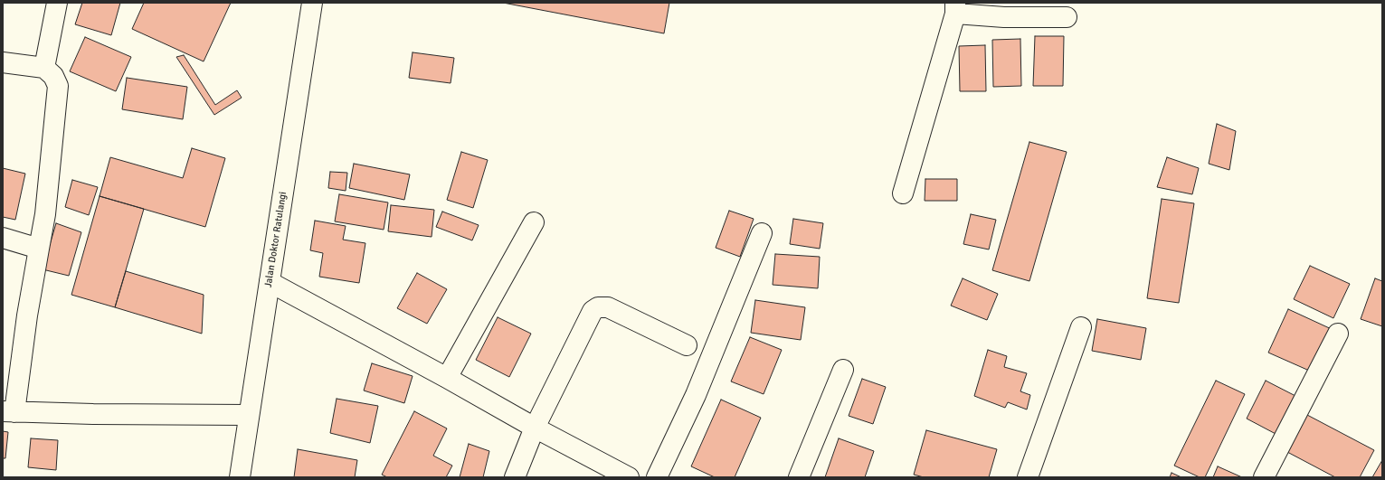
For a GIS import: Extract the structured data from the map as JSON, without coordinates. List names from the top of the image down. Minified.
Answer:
{"streets":{"main road":["Jalan Doktor Ratulangi"]}}
